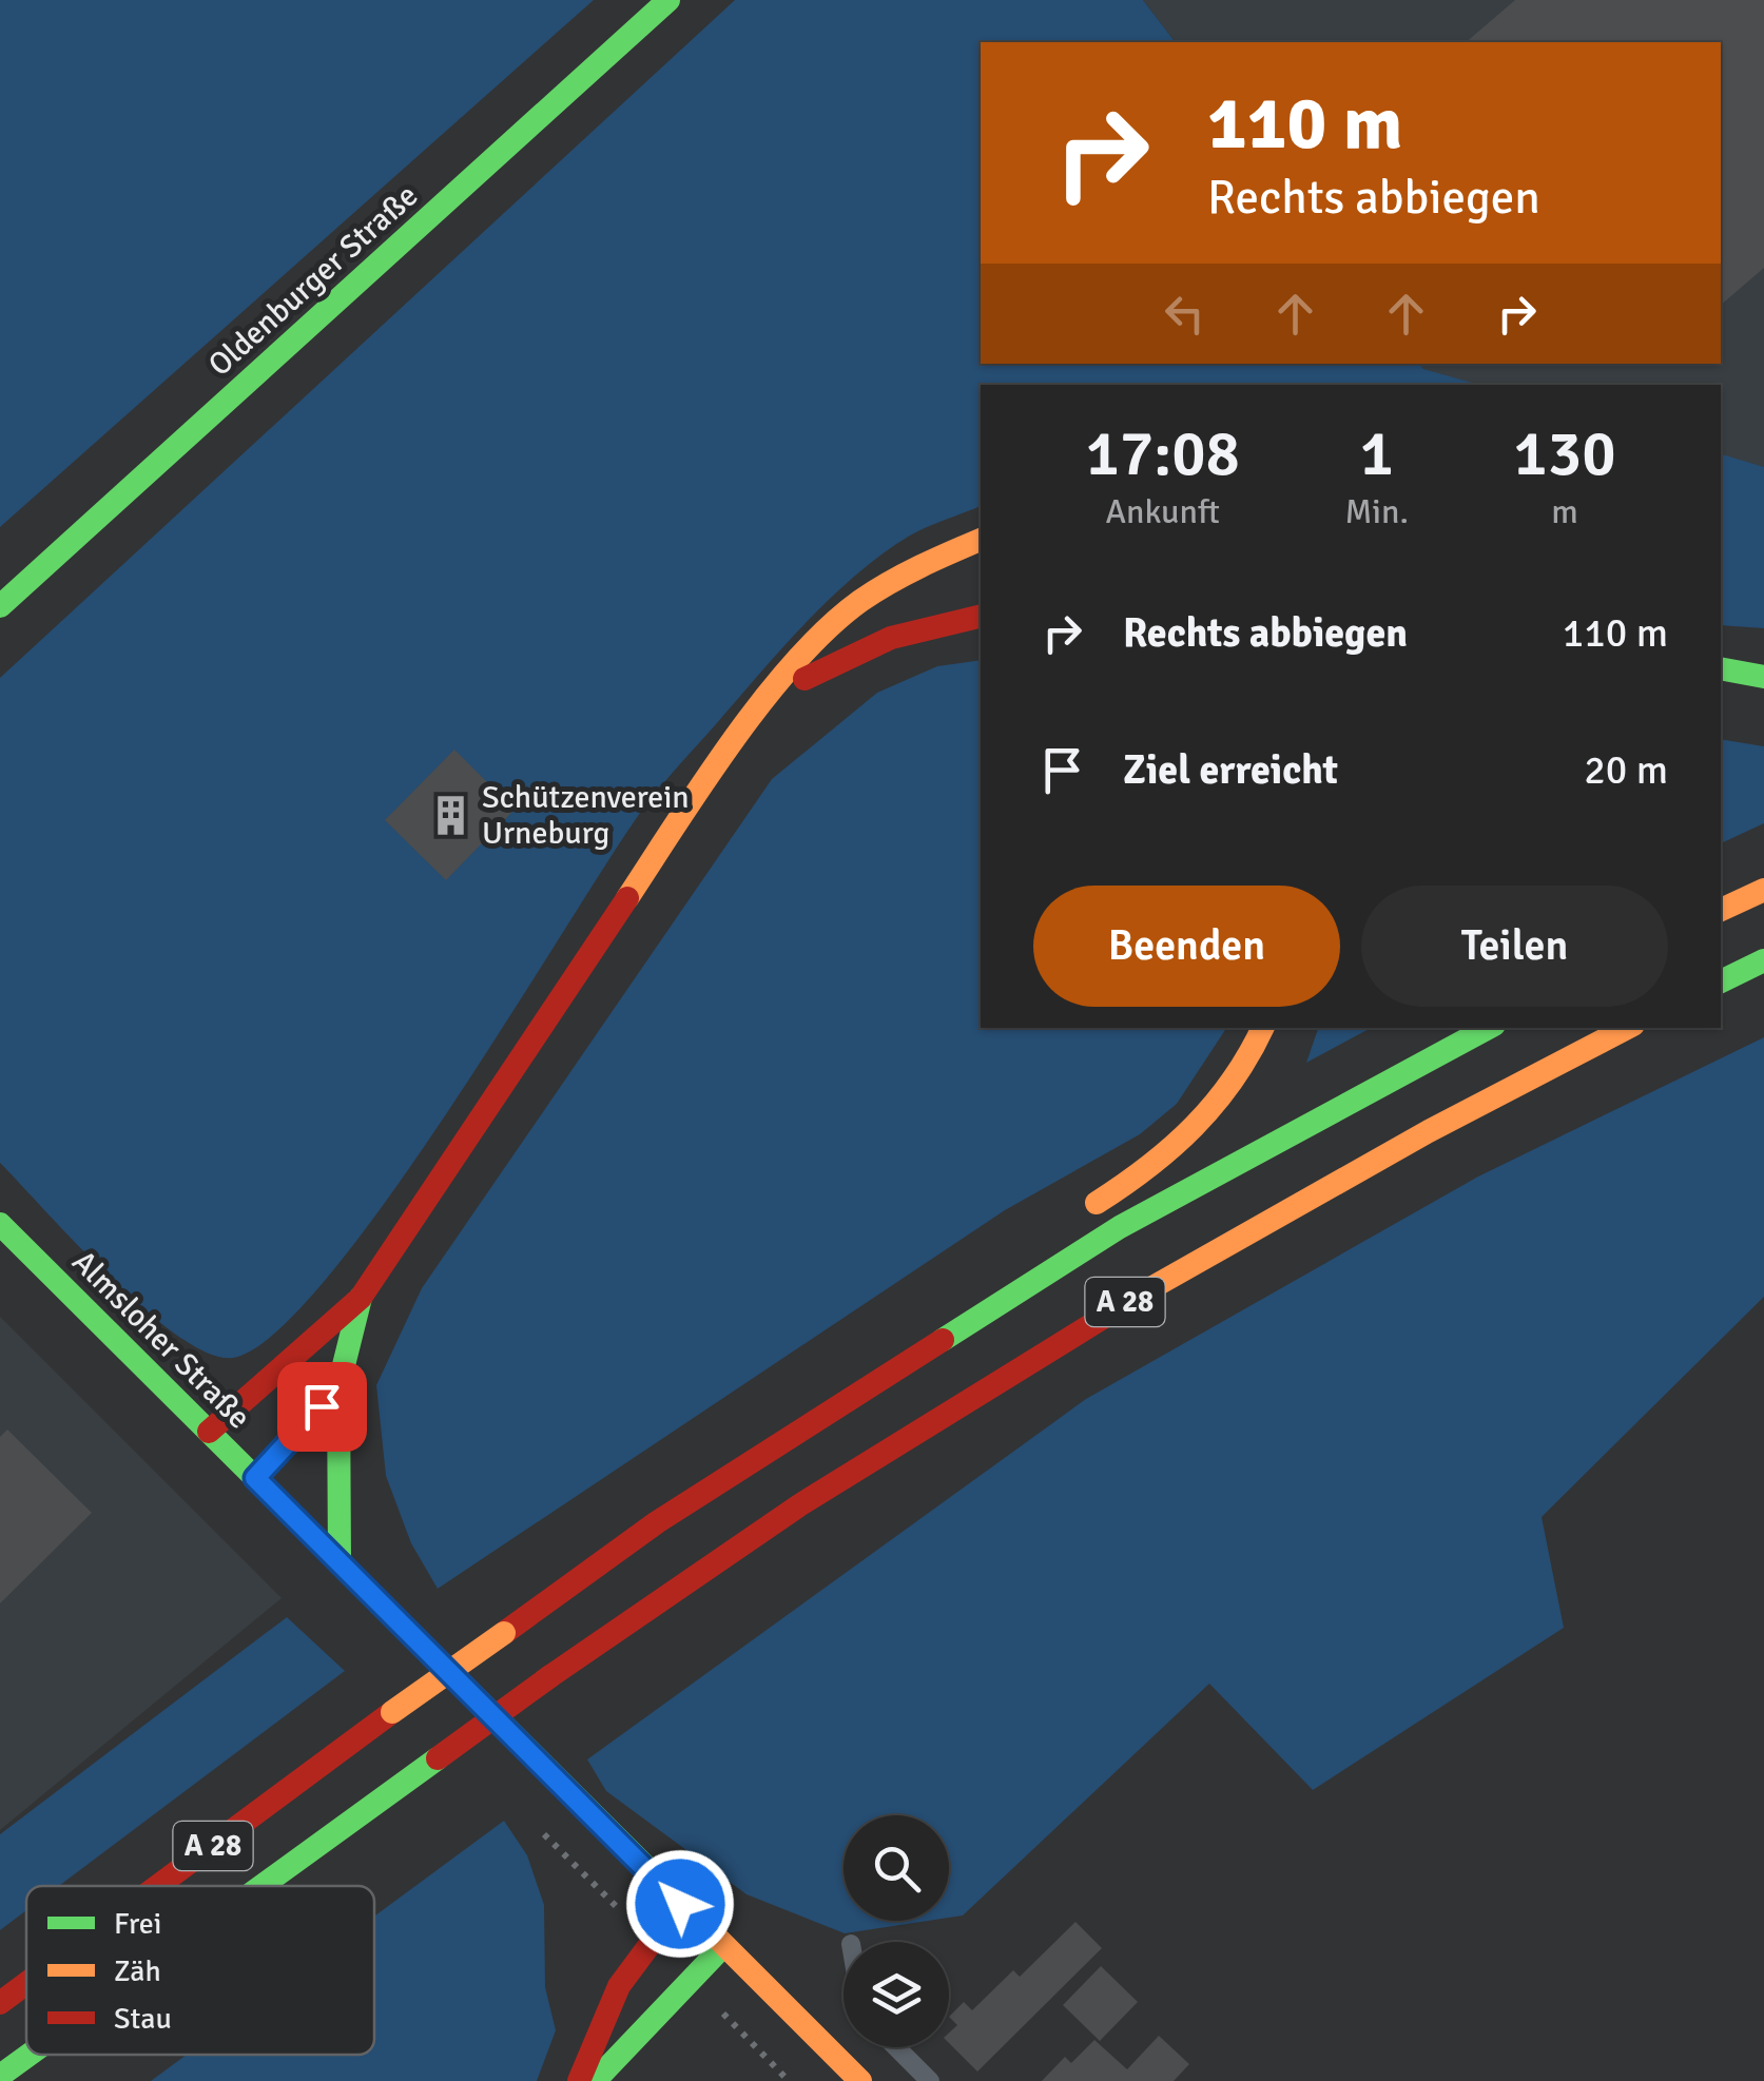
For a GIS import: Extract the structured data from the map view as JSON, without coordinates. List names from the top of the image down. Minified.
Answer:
{"streets":{"main road":["Oldenburger Straße","A 28","Almsloher Straße"]},"places":{"building":["Schützenverein Urneburg"]},"legend":["Frei","Zäh","Stau"],"page":{"turn":["110 m","Rechts abbiegen"],"eta":["17:08","Ankunft","1","Min.","130","m"],"list":[{"name":"Rechts abbiegen","value":"110 m"},{"name":"Ziel erreicht","value":"20 m"}],"buttons":["Beenden","Teilen"]}}
